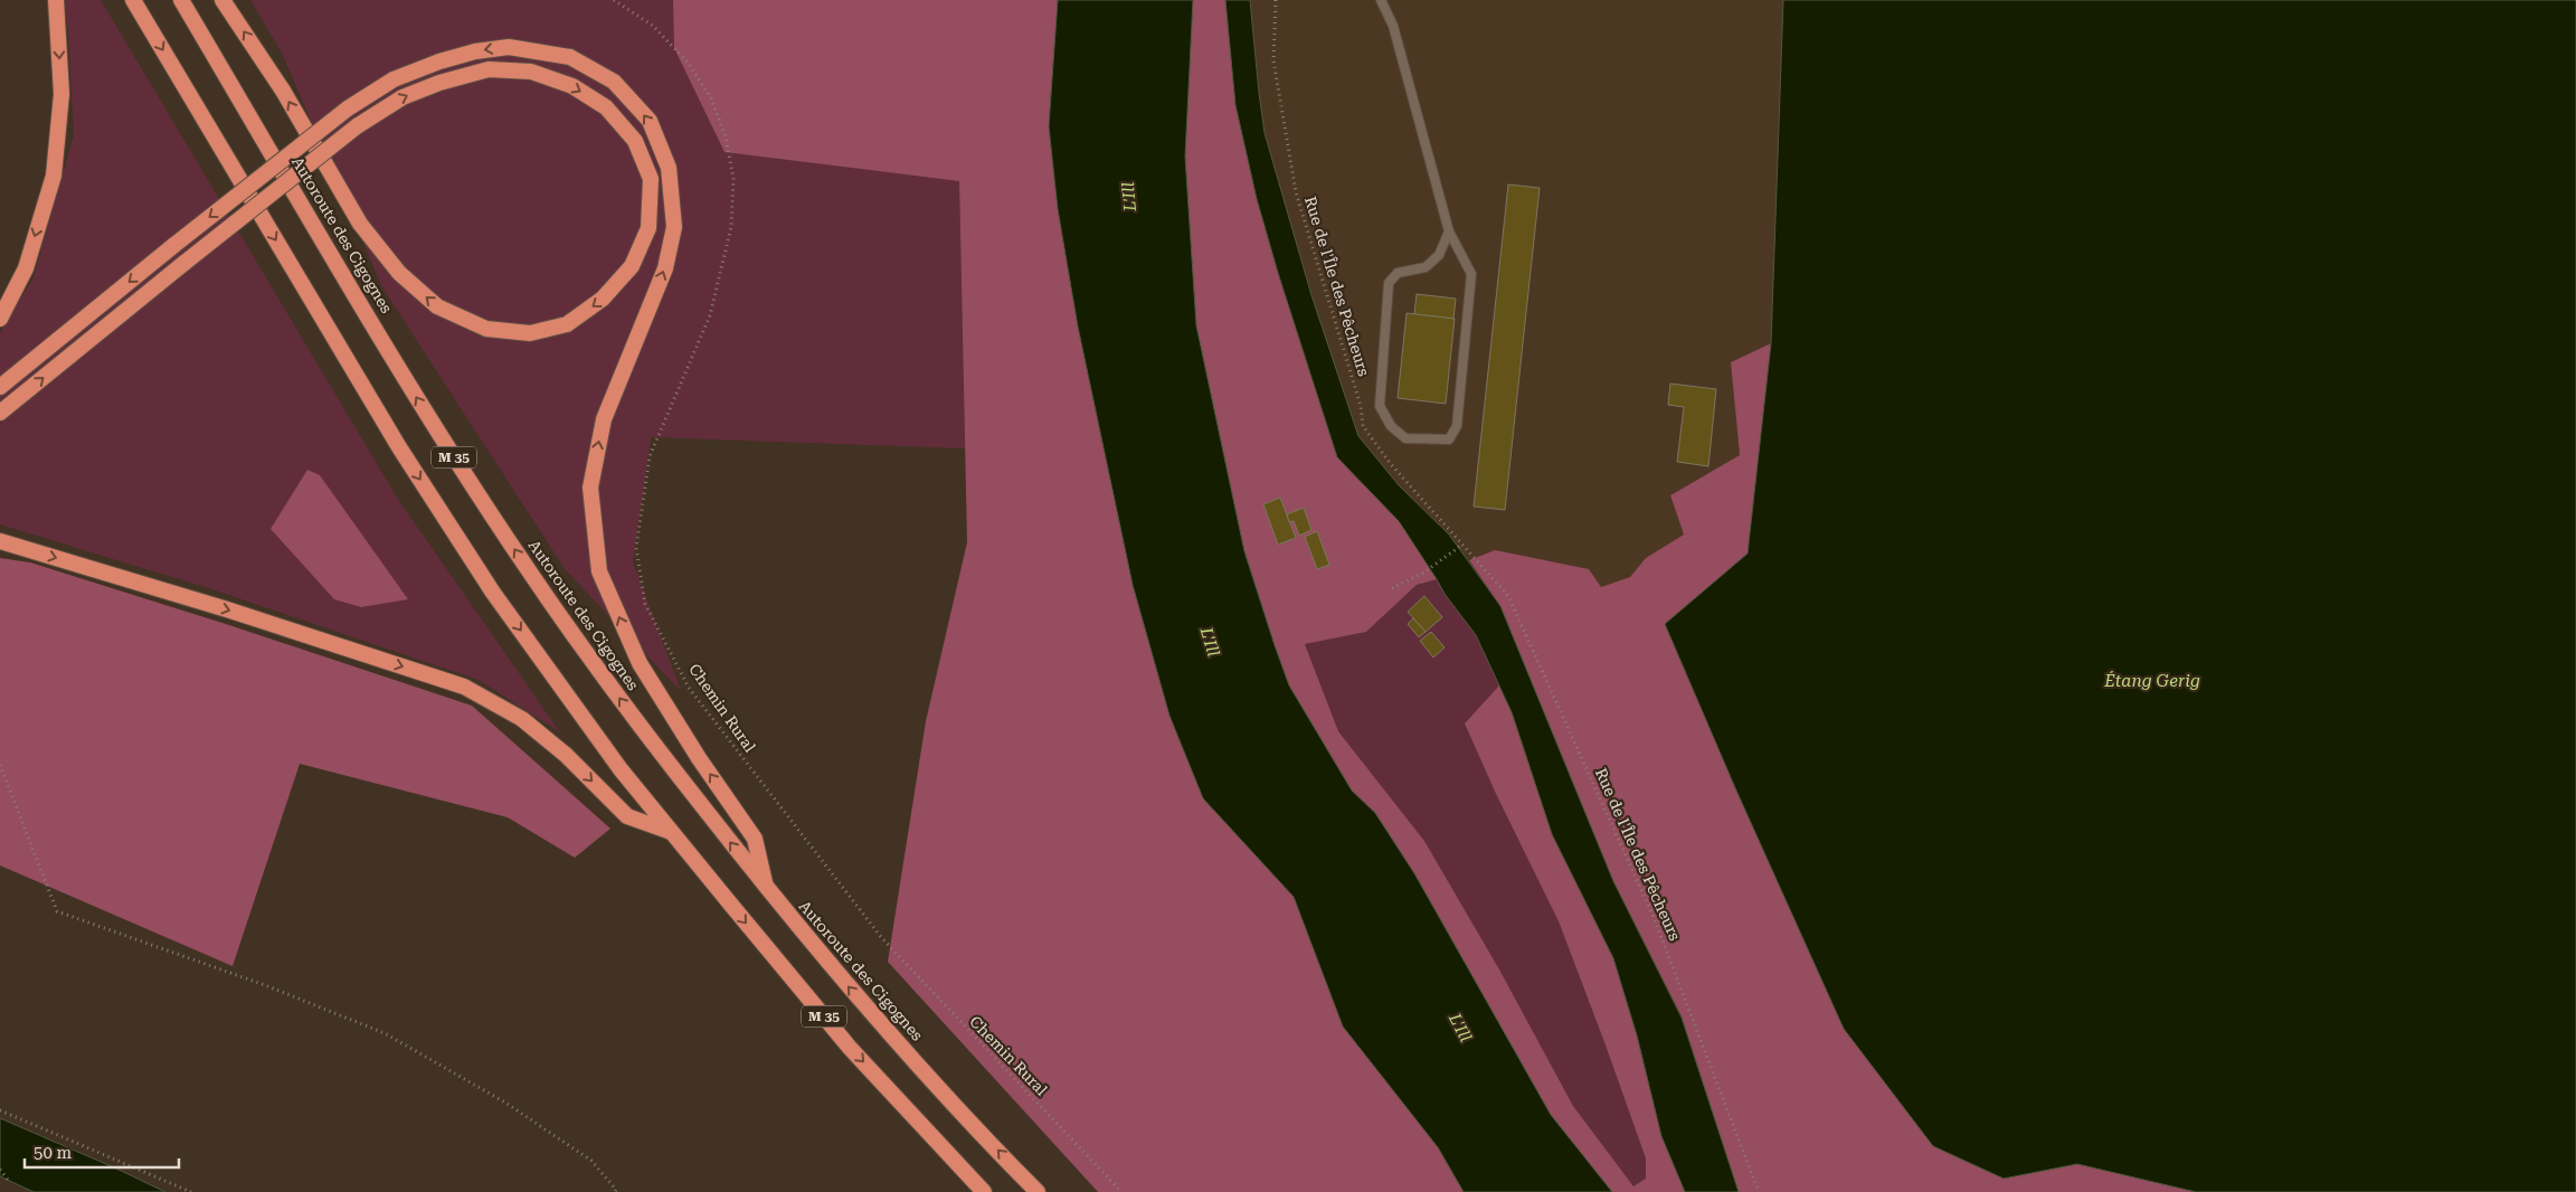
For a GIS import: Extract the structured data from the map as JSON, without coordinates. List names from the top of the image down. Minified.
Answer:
{"streets":{"highway":["Autoroute des Cigognes","M 35"],"path":["Rue de l'Île des Pêcheurs","Chemin Rural"]},"water":["L'Ill","Étang Gerig"],"scale_bar":"50 m"}
